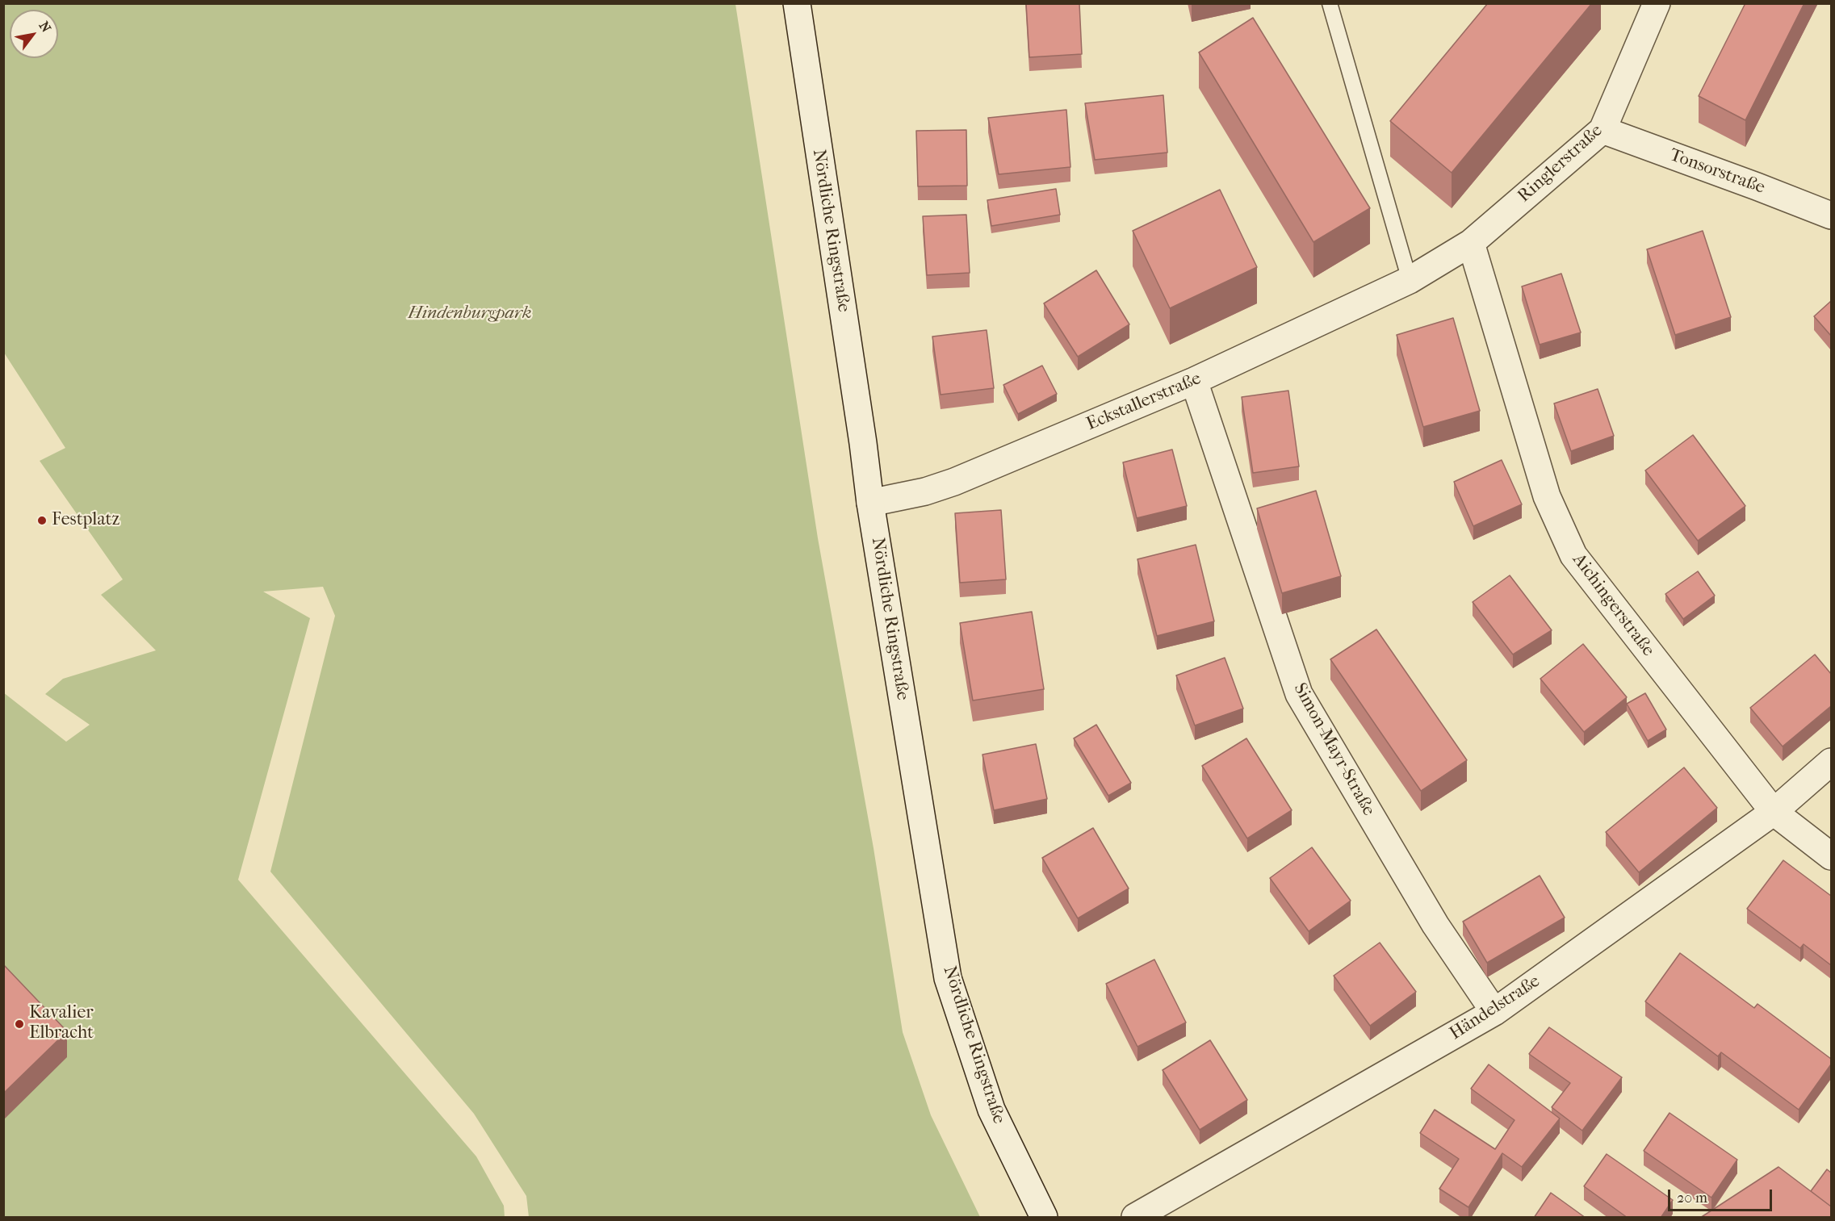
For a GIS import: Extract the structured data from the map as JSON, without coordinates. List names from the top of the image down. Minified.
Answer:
{"streets":{"street":["Ringlerstraße","Tonsorstraße","Nördliche Ringstraße","Eckstallerstraße","Aichingerstraße","Simon-Mayr-Straße","Händelstraße"]},"crossings":[["Ringlerstraße","Tonsorstraße"],["Ringlerstraße","Eckstallerstraße"],["Ringlerstraße","Aichingerstraße"],["Nördliche Ringstraße","Eckstallerstraße"],["Eckstallerstraße","Simon-Mayr-Straße"],["Aichingerstraße","Händelstraße"],["Simon-Mayr-Straße","Händelstraße"]],"parks":["Hindenburgpark"],"places":["Festplatz","Kavalier Elbracht"],"scale_bar":"20 m","north":"top right"}
